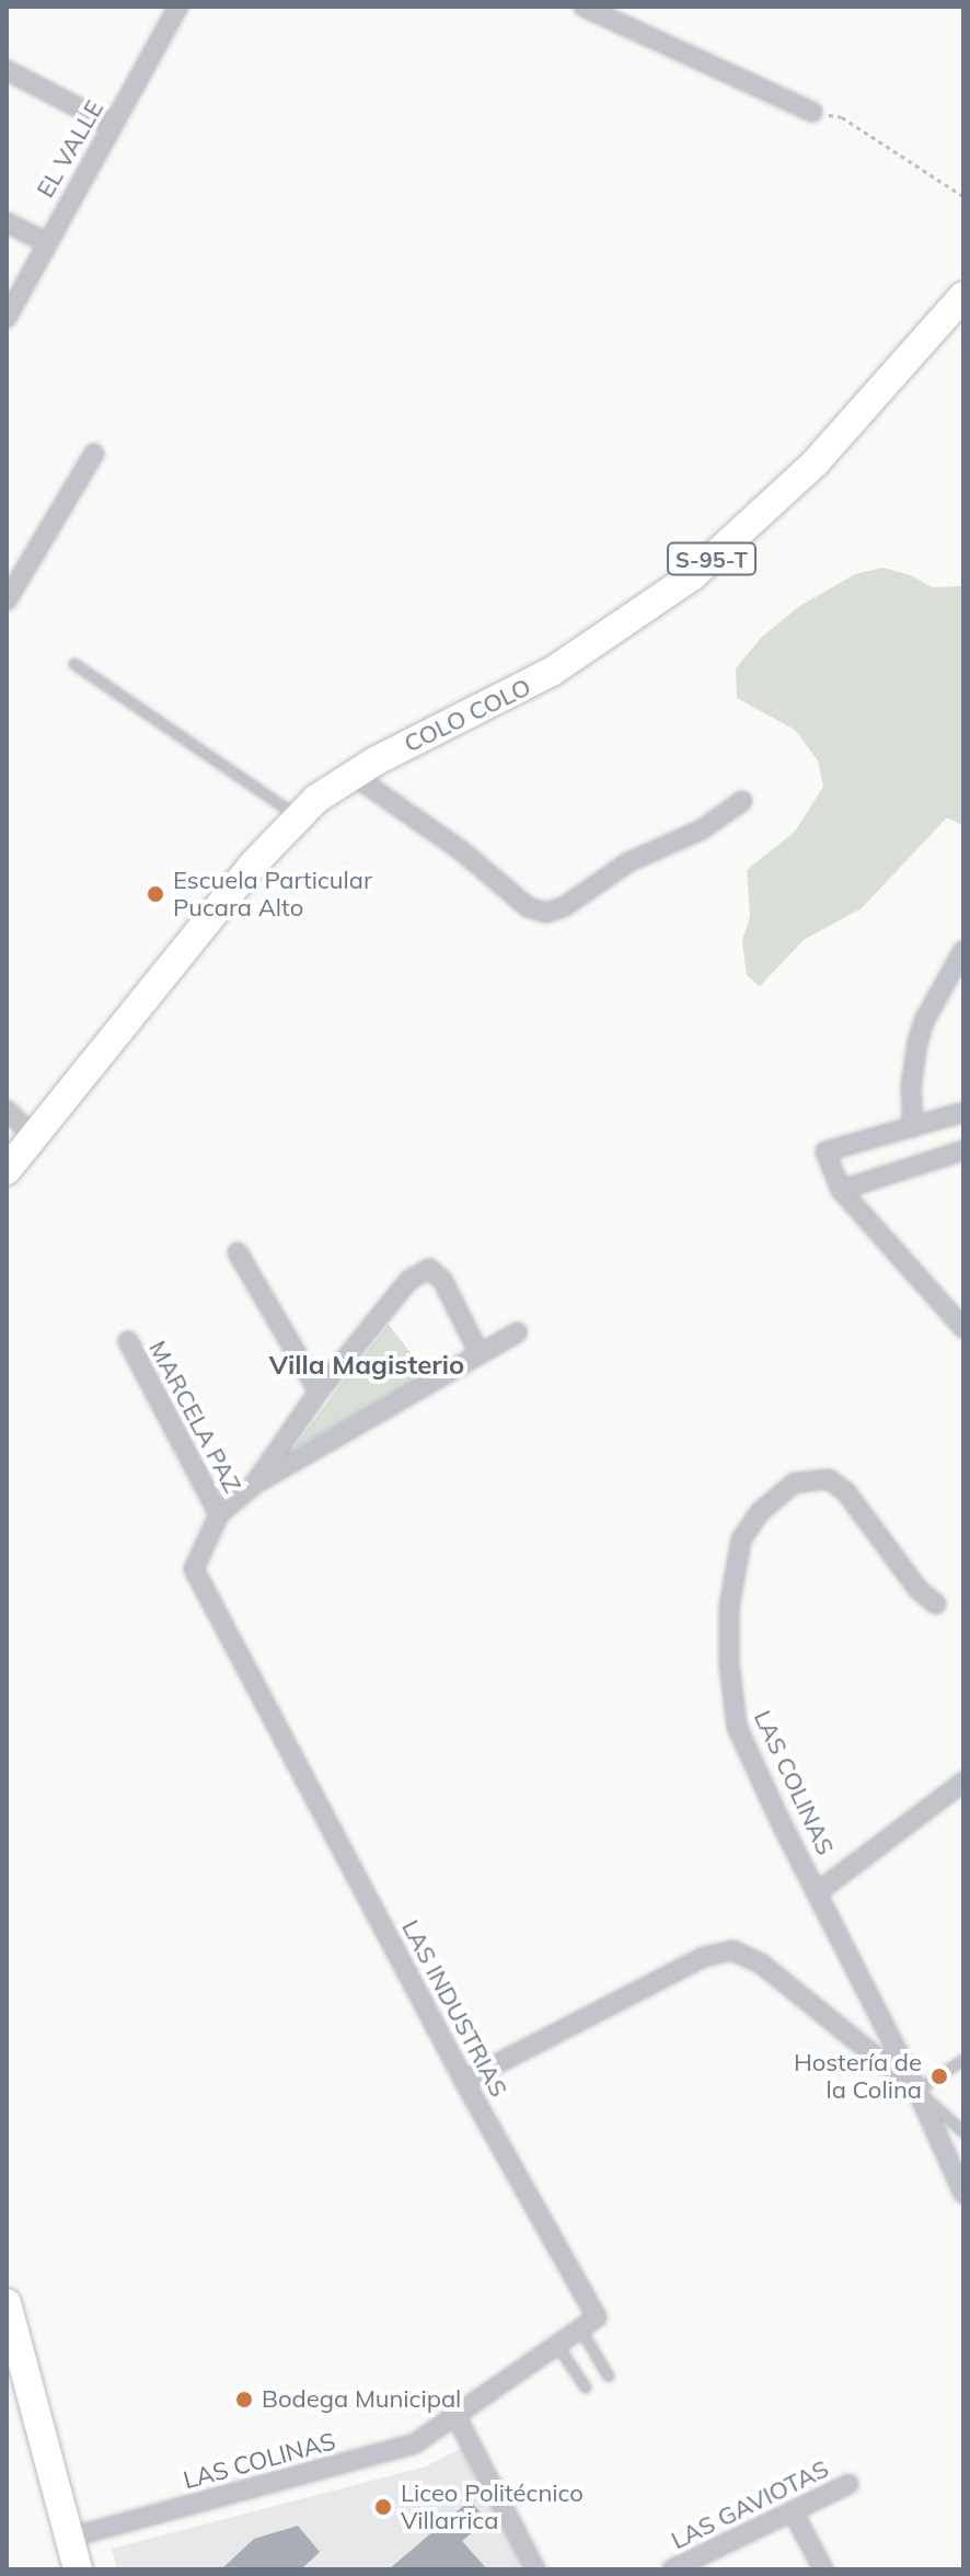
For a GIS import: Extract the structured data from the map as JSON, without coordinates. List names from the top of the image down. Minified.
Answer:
{"streets":{"main road":["S-95-T","COLO COLO"],"street":["EL VALLE","MARCELA PAZ","LAS COLINAS","LAS INDUSTRIAS","LAS GAVIOTAS"]},"crossings":[["MARCELA PAZ","LAS INDUSTRIAS"],["LAS COLINAS","LAS INDUSTRIAS"]],"districts":["Villa Magisterio"],"places":["Escuela Particular Pucara Alto","Hostería de la Colina","Bodega Municipal","Liceo Politécnico Villarrica"]}
